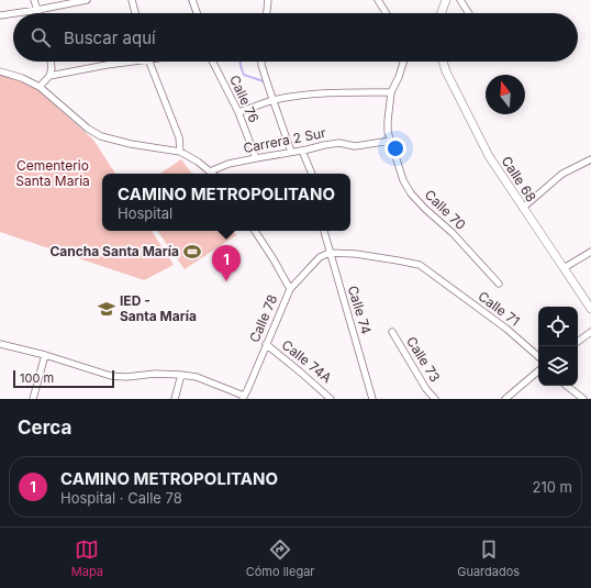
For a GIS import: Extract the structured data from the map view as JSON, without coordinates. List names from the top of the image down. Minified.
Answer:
{"streets":{"street":["Calle 76","Carrera 2 Sur","Calle 68","Calle 70","Calle 71","Calle 74","Calle 78","Calle 73","Calle 74A"]},"crossings":[["Calle 76","Carrera 2 Sur"],["Carrera 2 Sur","Calle 70"],["Calle 71","Calle 74"],["Calle 78","Calle 74A"]],"parks":["Cementerio Santa Maria"],"places":{"sports":["Cancha Santa María"],"school or university":["IED - Santa María"]},"scale_bar":"100 m","north":"top","page":{"search":"Buscar aquí","popup":["CAMINO METROPOLITANO","Hospital"],"pins":"1","scale":"100 m","heading":"Cerca","list":[{"mark":"1","name":"CAMINO METROPOLITANO","note":"Hospital · Calle 78","value":"210 m"}],"nav":["Mapa","Cómo llegar","Guardados"]}}
